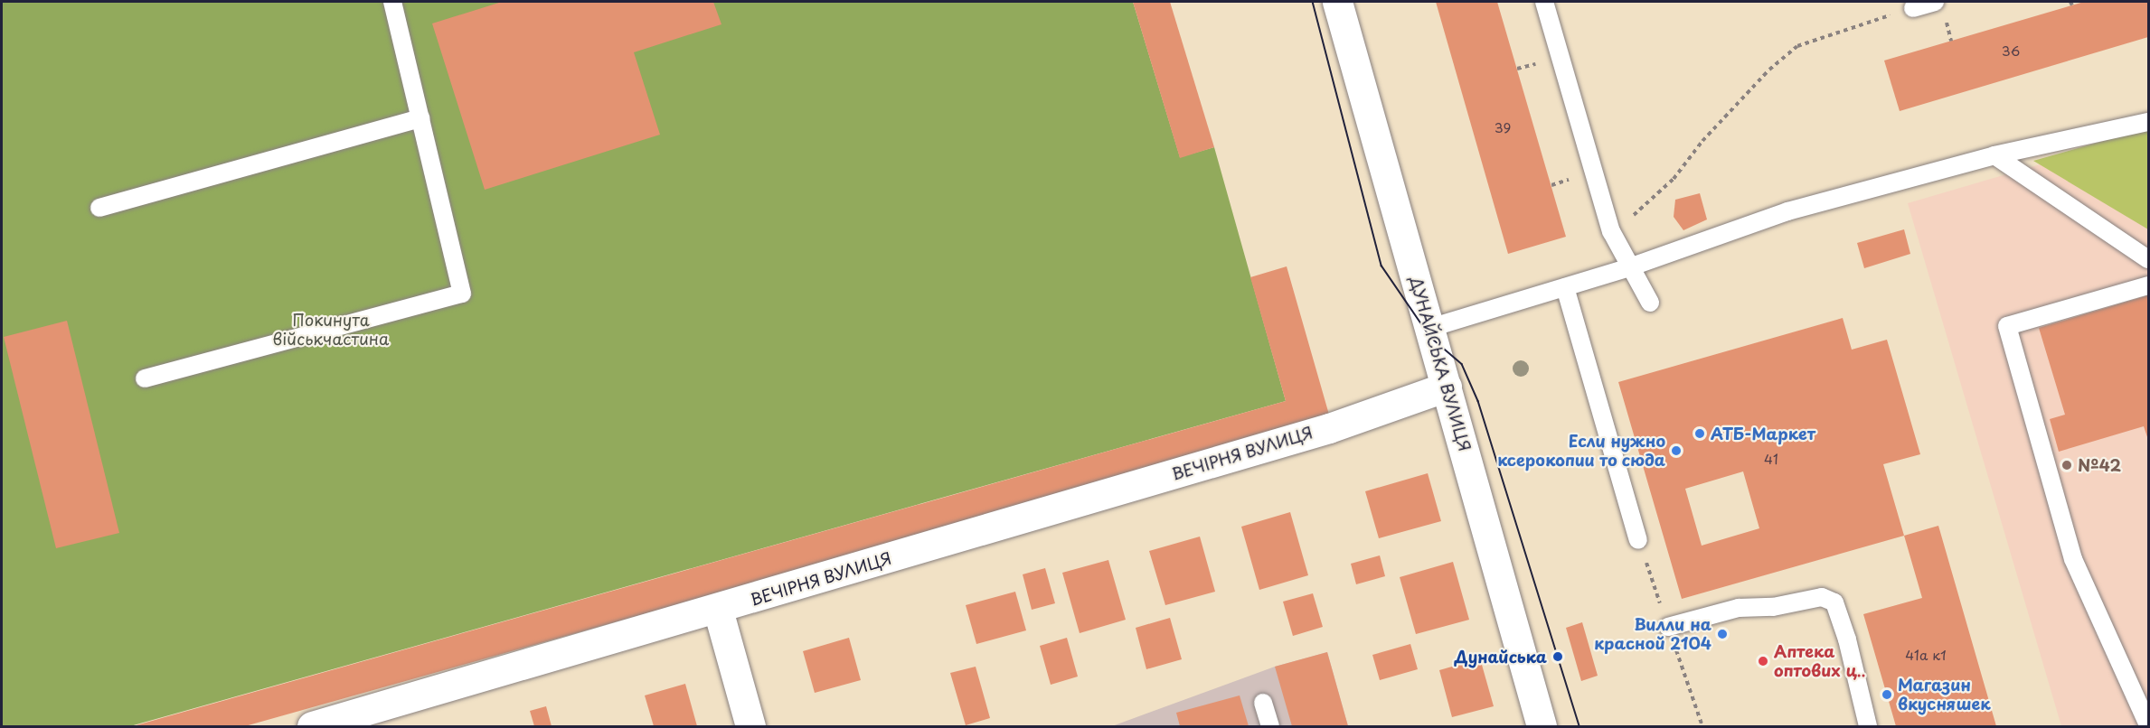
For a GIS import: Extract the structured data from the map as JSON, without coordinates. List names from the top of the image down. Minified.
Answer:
{"streets":{"street":["ДУНАЙСЬКА ВУЛИЦЯ","ВЕЧІРНЯ ВУЛИЦЯ"]},"crossings":[["ДУНАЙСЬКА ВУЛИЦЯ","ВЕЧІРНЯ ВУЛИЦЯ"]],"parks":["Покинута військчастина"],"places":["АТБ-Маркет","Если нужно ксерокопии то сюда","№42","Вилли на красной 2104","Дунайська","Аптека оптових ц‥","Магазин вкусняшек"],"house_numbers":["36","39","41","41а к1"]}
